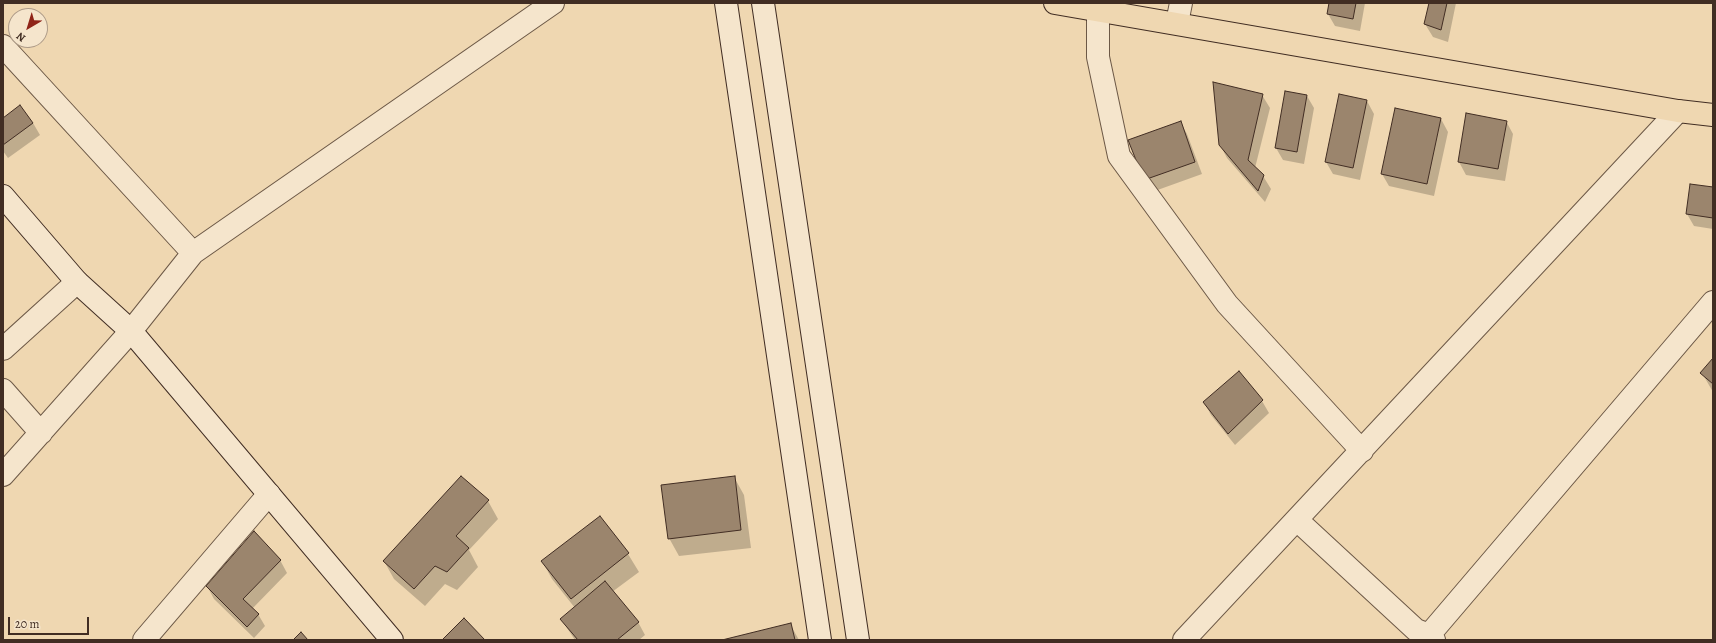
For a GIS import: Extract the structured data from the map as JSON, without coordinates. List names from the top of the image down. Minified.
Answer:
{"scale_bar":"20 m","north":"bottom left"}
